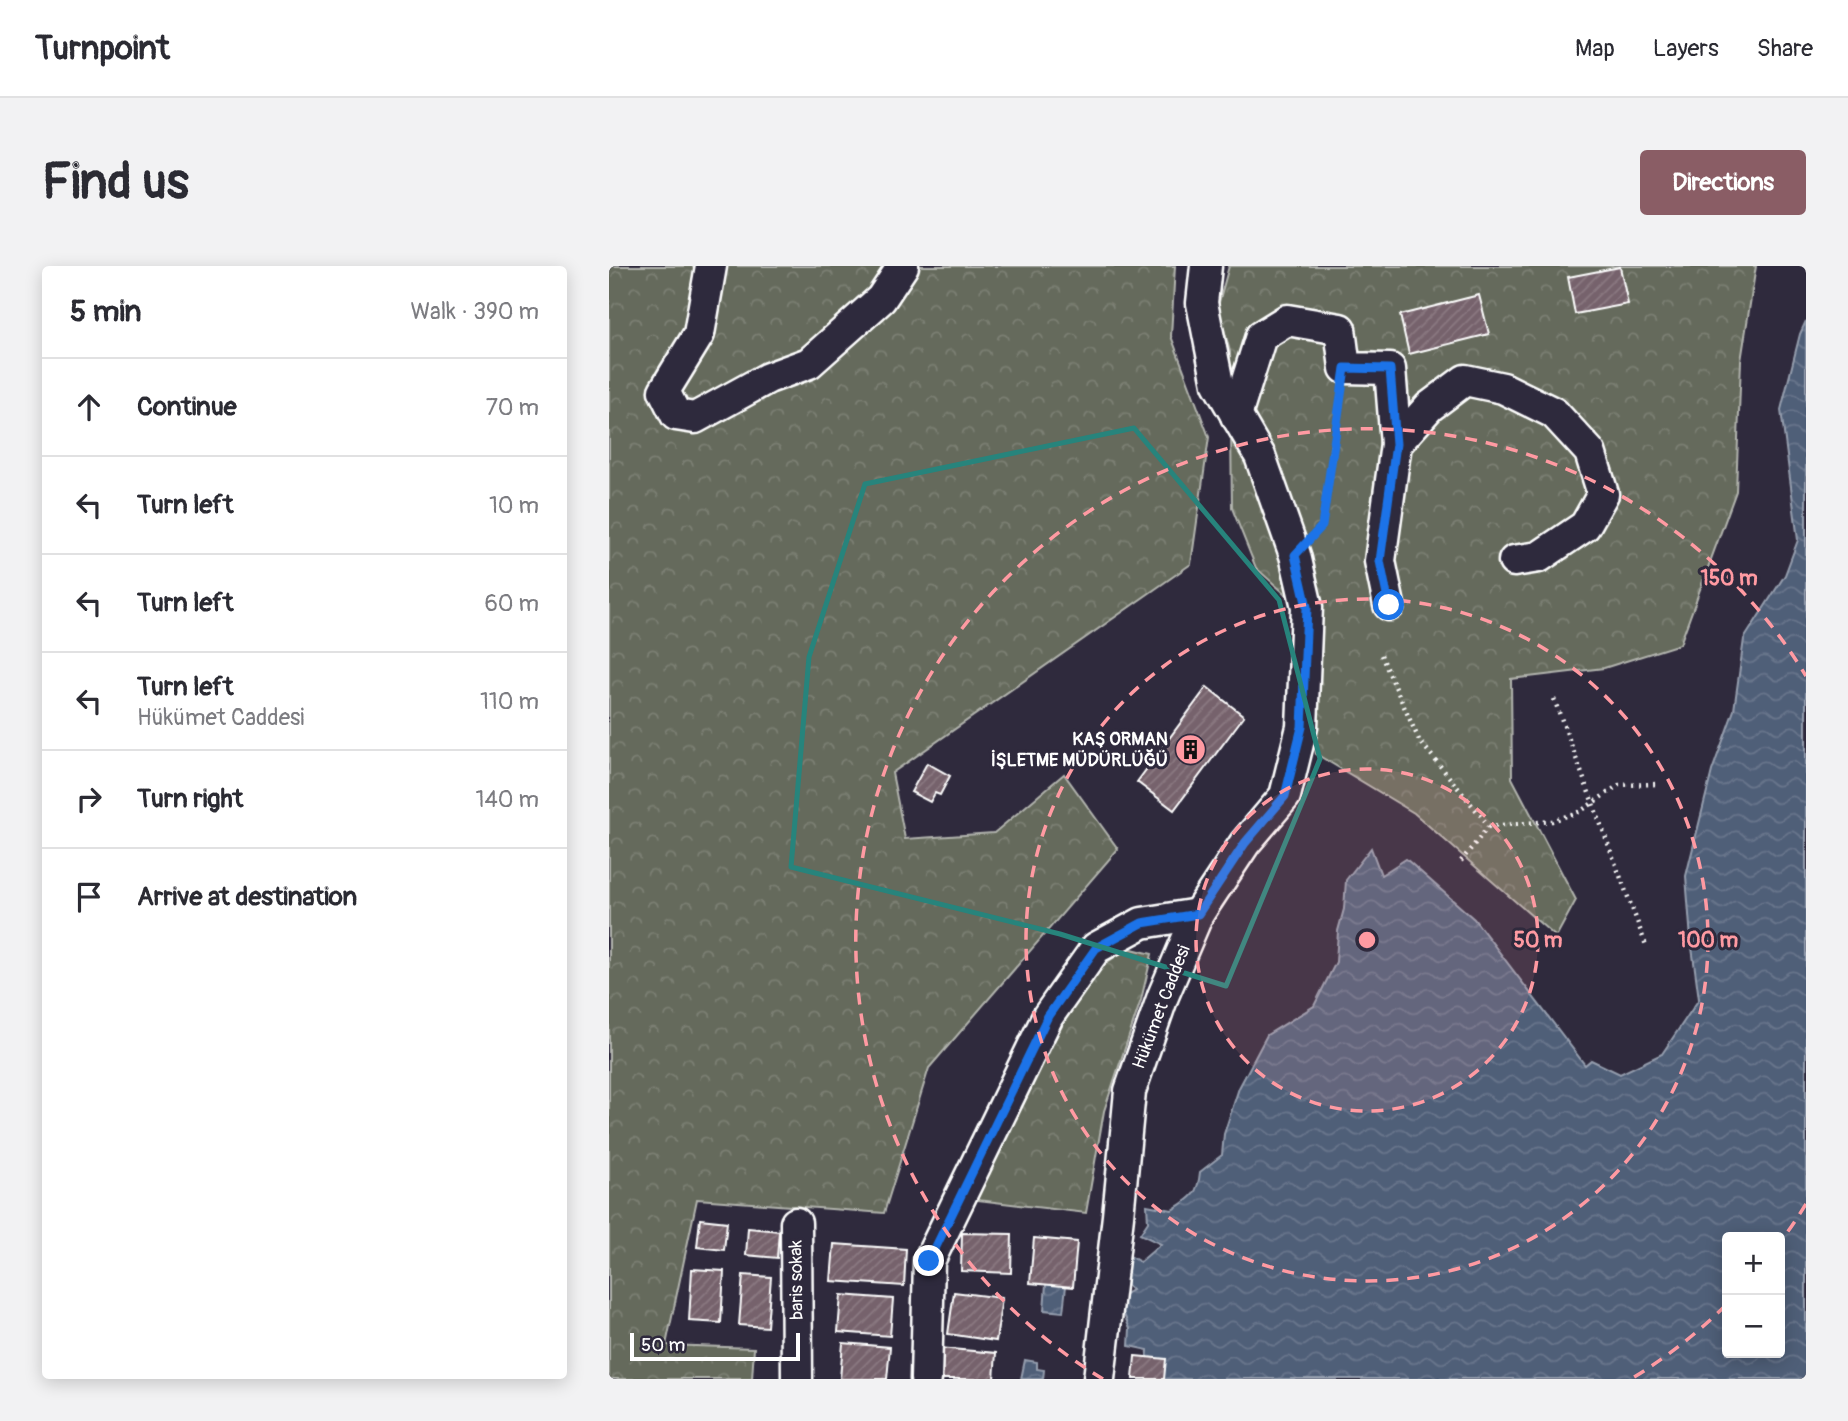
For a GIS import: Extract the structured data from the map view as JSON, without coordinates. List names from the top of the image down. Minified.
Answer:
{"streets":{"street":["Hükümet Caddesi","baris sokak"]},"places":{"building":["KAŞ ORMAN İŞLETME MÜDÜRLÜĞÜ"]},"scale_bar":"50 m","page":{"header":"Turnpoint","nav":["Map","Layers","Share"],"buttons":"Directions","title":"Find us","heading":["5 min","Walk · 390 m"],"list":[["Continue","70 m"],["Turn left","10 m"],["Turn left","60 m"],["Turn left","Hükümet Caddesi","110 m"],["Turn right","140 m"],"Arrive at destination"],"map_buttons":["+","−"],"scale":"50 m"},"rings":["150 m","50 m","100 m"]}
